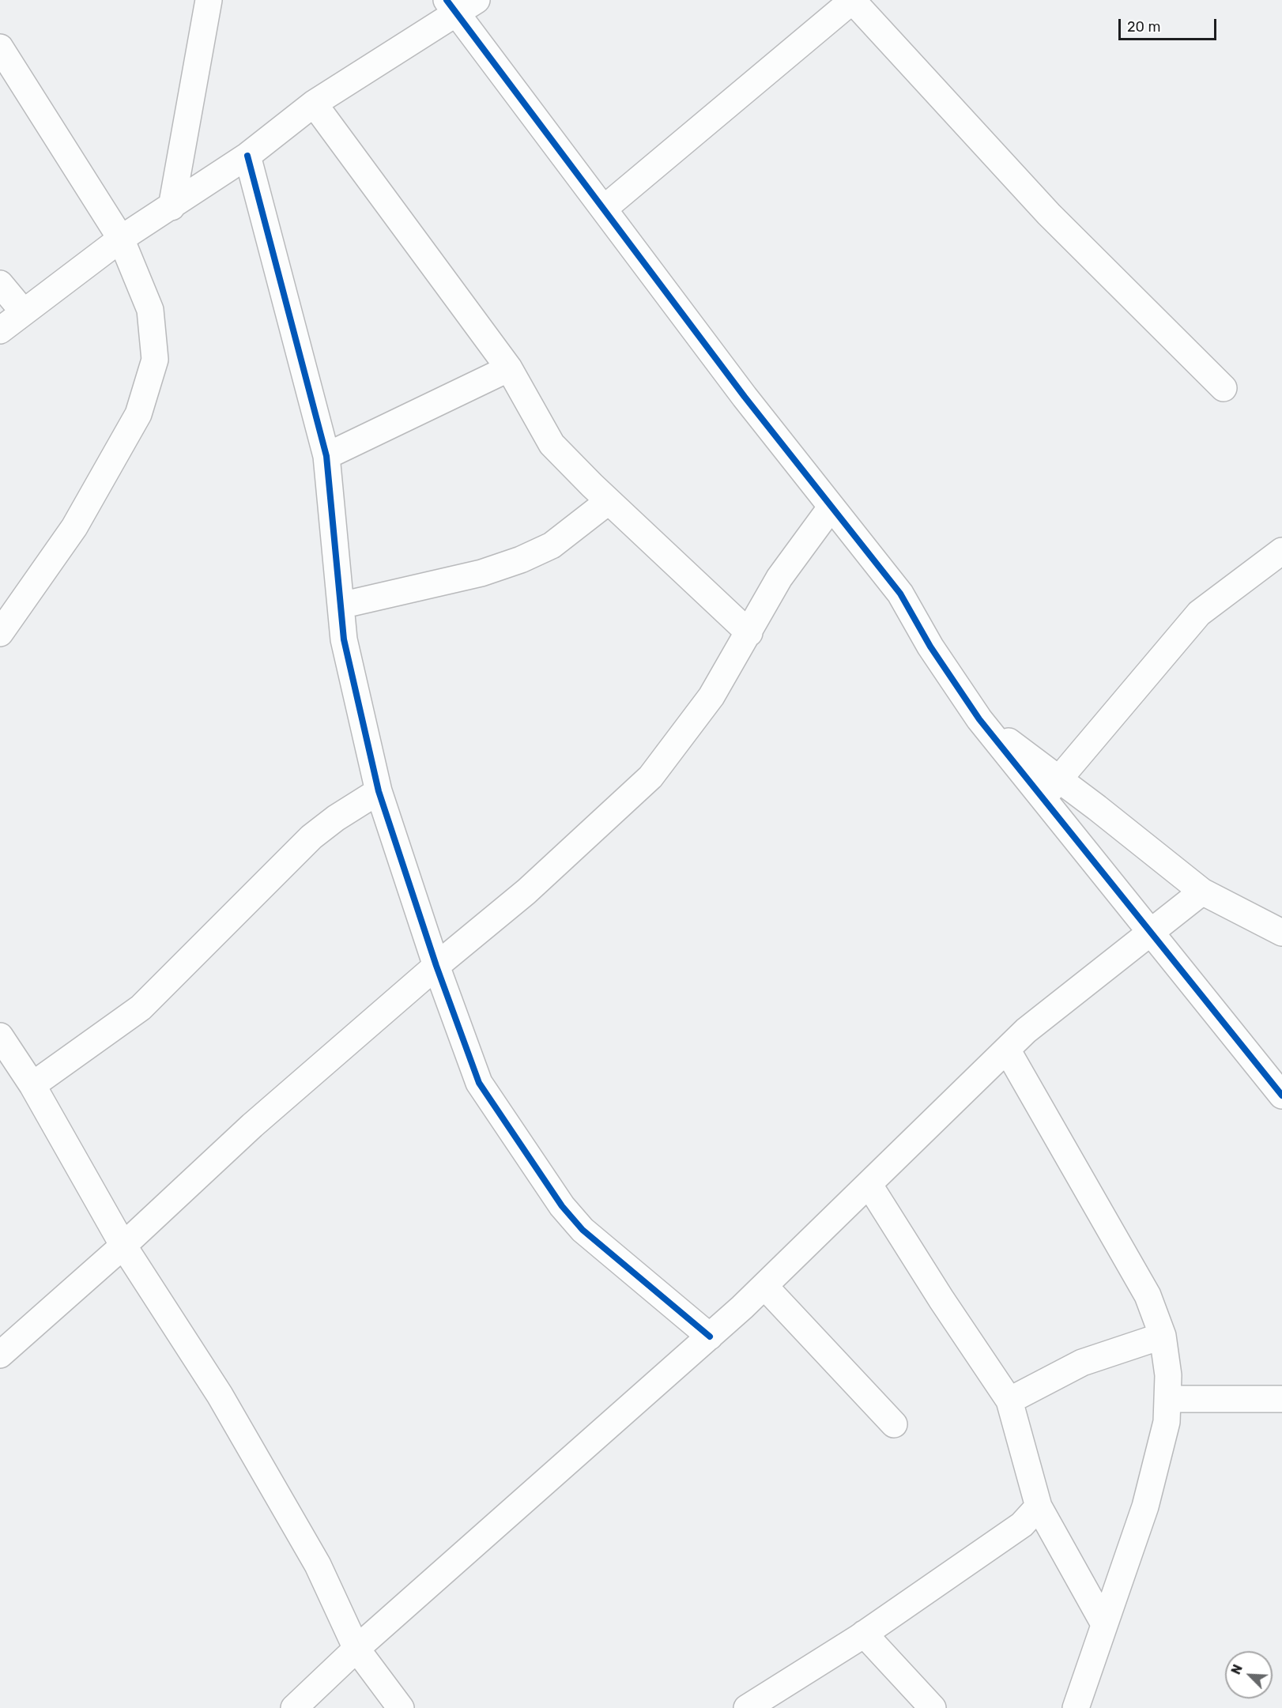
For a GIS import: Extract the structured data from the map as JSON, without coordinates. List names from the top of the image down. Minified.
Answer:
{"scale_bar":"20 m","north":"top left"}
